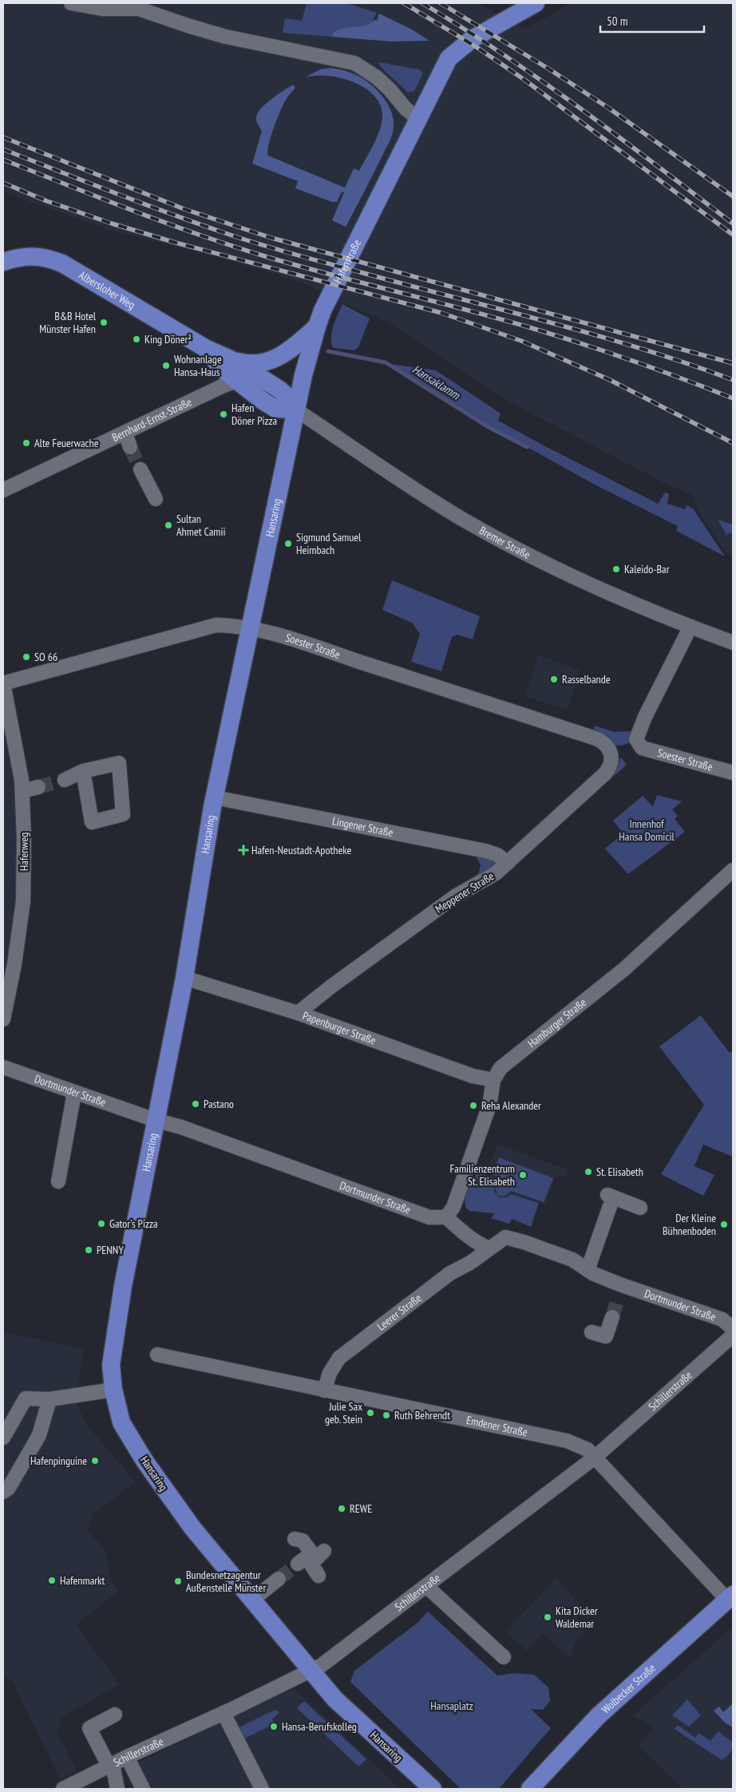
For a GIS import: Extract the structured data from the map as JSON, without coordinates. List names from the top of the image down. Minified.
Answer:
{"streets":{"main road":["Hafenstraße","Albersloher Weg","Hansaring","Wolbecker Straße"],"street":["Bernhard-Ernst-Straße","Bremer Straße","Soester Straße","Lingener Straße","Hafenweg","Meppener Straße","Hamburger Straße","Papenburger Straße","Dortmunder Straße","Leerer Straße","Schillerstraße","Emdener Straße"]},"crossings":[["Hafenstraße","Albersloher Weg"],["Hafenstraße","Hansaring"],["Hafenstraße","Bremer Straße"],["Albersloher Weg","Bernhard-Ernst-Straße"],["Albersloher Weg","Hansaring"],["Albersloher Weg","Bremer Straße"],["Hansaring","Bremer Straße"],["Hansaring","Soester Straße"],["Hansaring","Lingener Straße"],["Hansaring","Papenburger Straße"],["Hansaring","Dortmunder Straße"],["Hansaring","Schillerstraße"],["Bremer Straße","Soester Straße"],["Soester Straße","Hafenweg"],["Soester Straße","Meppener Straße"],["Lingener Straße","Meppener Straße"],["Meppener Straße","Papenburger Straße"],["Hamburger Straße","Papenburger Straße"],["Hamburger Straße","Dortmunder Straße"],["Dortmunder Straße","Leerer Straße"],["Leerer Straße","Emdener Straße"],["Schillerstraße","Emdener Straße"],["Emdener Straße","Wolbecker Straße"]],"water":["Hansaklamm"],"parks":["Innenhof Hansa Domicil","Hansaplatz"],"places":{"other":["B&B Hotel Münster Hafen","King Döner²","Wohnanlage Hansa-Haus","Hafen Döner Pizza","Alte Feuerwache","Sultan Ahmet Camii","Sigmund Samuel Heimbach","Kaleido-Bar","SO 66","Rasselbande","Pastano","Reha Alexander","St. Elisabeth","Familienzentrum St. Elisabeth","Gator's Pizza","Der Kleine Bühnenboden","PENNY","Julie Sax geb. Stein","Ruth Behrendt","Hafenpinguine","REWE","Hafenmarkt","Bundesnetzagentur Außenstelle Münster","Kita Dicker Waldemar","Hansa-Berufskolleg"],"health":["Hafen-Neustadt-Apotheke"]},"scale_bar":"50 m"}
